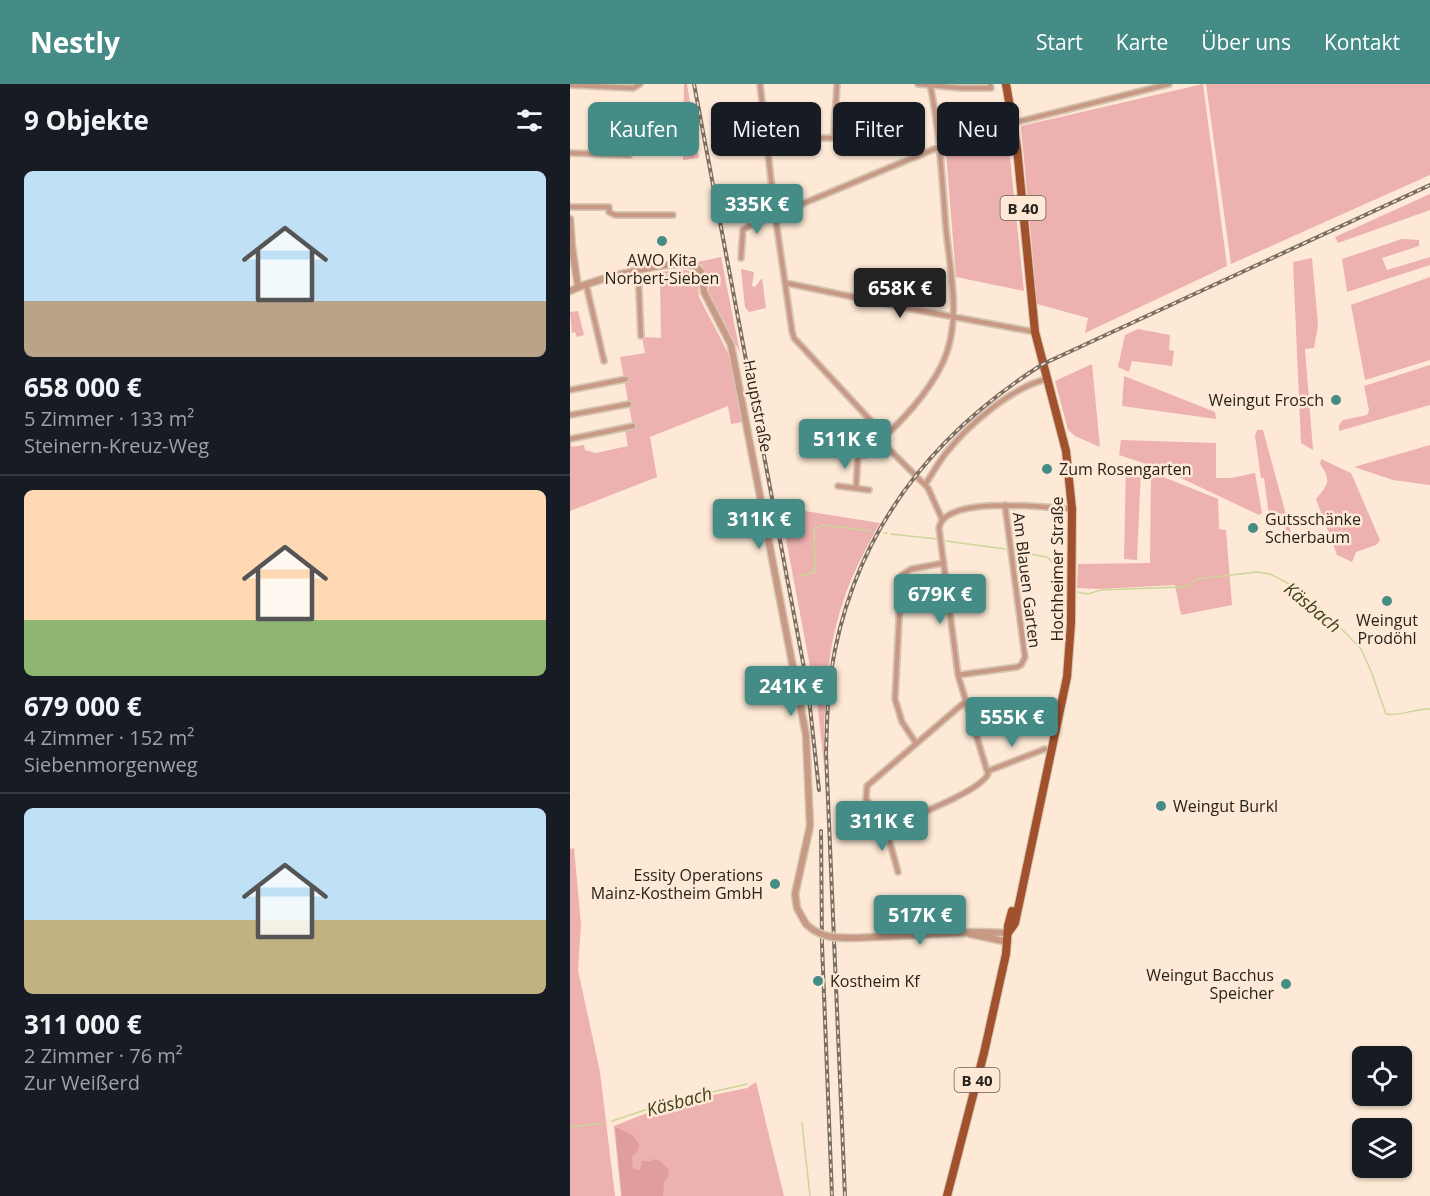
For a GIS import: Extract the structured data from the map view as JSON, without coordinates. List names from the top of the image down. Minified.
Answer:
{"streets":{"main road":["B 40","Hochheimer Straße"],"street":["Hauptstraße","Am Blauen Garten"]},"crossings":[["Hauptstraße","Hochheimer Straße"]],"water":["Käsbach"],"places":["AWO Kita Norbert-Sieben","Weingut Frosch","Zum Rosengarten","Gutsschänke Scherbaum","Weingut Prodöhl","Weingut Burkl","Essity Operations Mainz-Kostheim GmbH","Kostheim Kf","Weingut Bacchus Speicher"],"page":{"header":"Nestly","nav":["Start","Karte","Über uns","Kontakt"],"heading":"9 Objekte","chip":["Kaufen","Mieten","Filter","Neu"],"list":[{"name":"658 000 €","note":"5 Zimmer · 133 m² · Steinern-Kreuz-Weg"},{"name":"679 000 €","note":"4 Zimmer · 152 m² · Siebenmorgenweg"},{"name":"311 000 €","note":"2 Zimmer · 76 m² · Zur Weißerd"}],"price":["335K €","658K €","511K €","311K €","679K €","241K €","555K €","311K €","517K €"]}}
